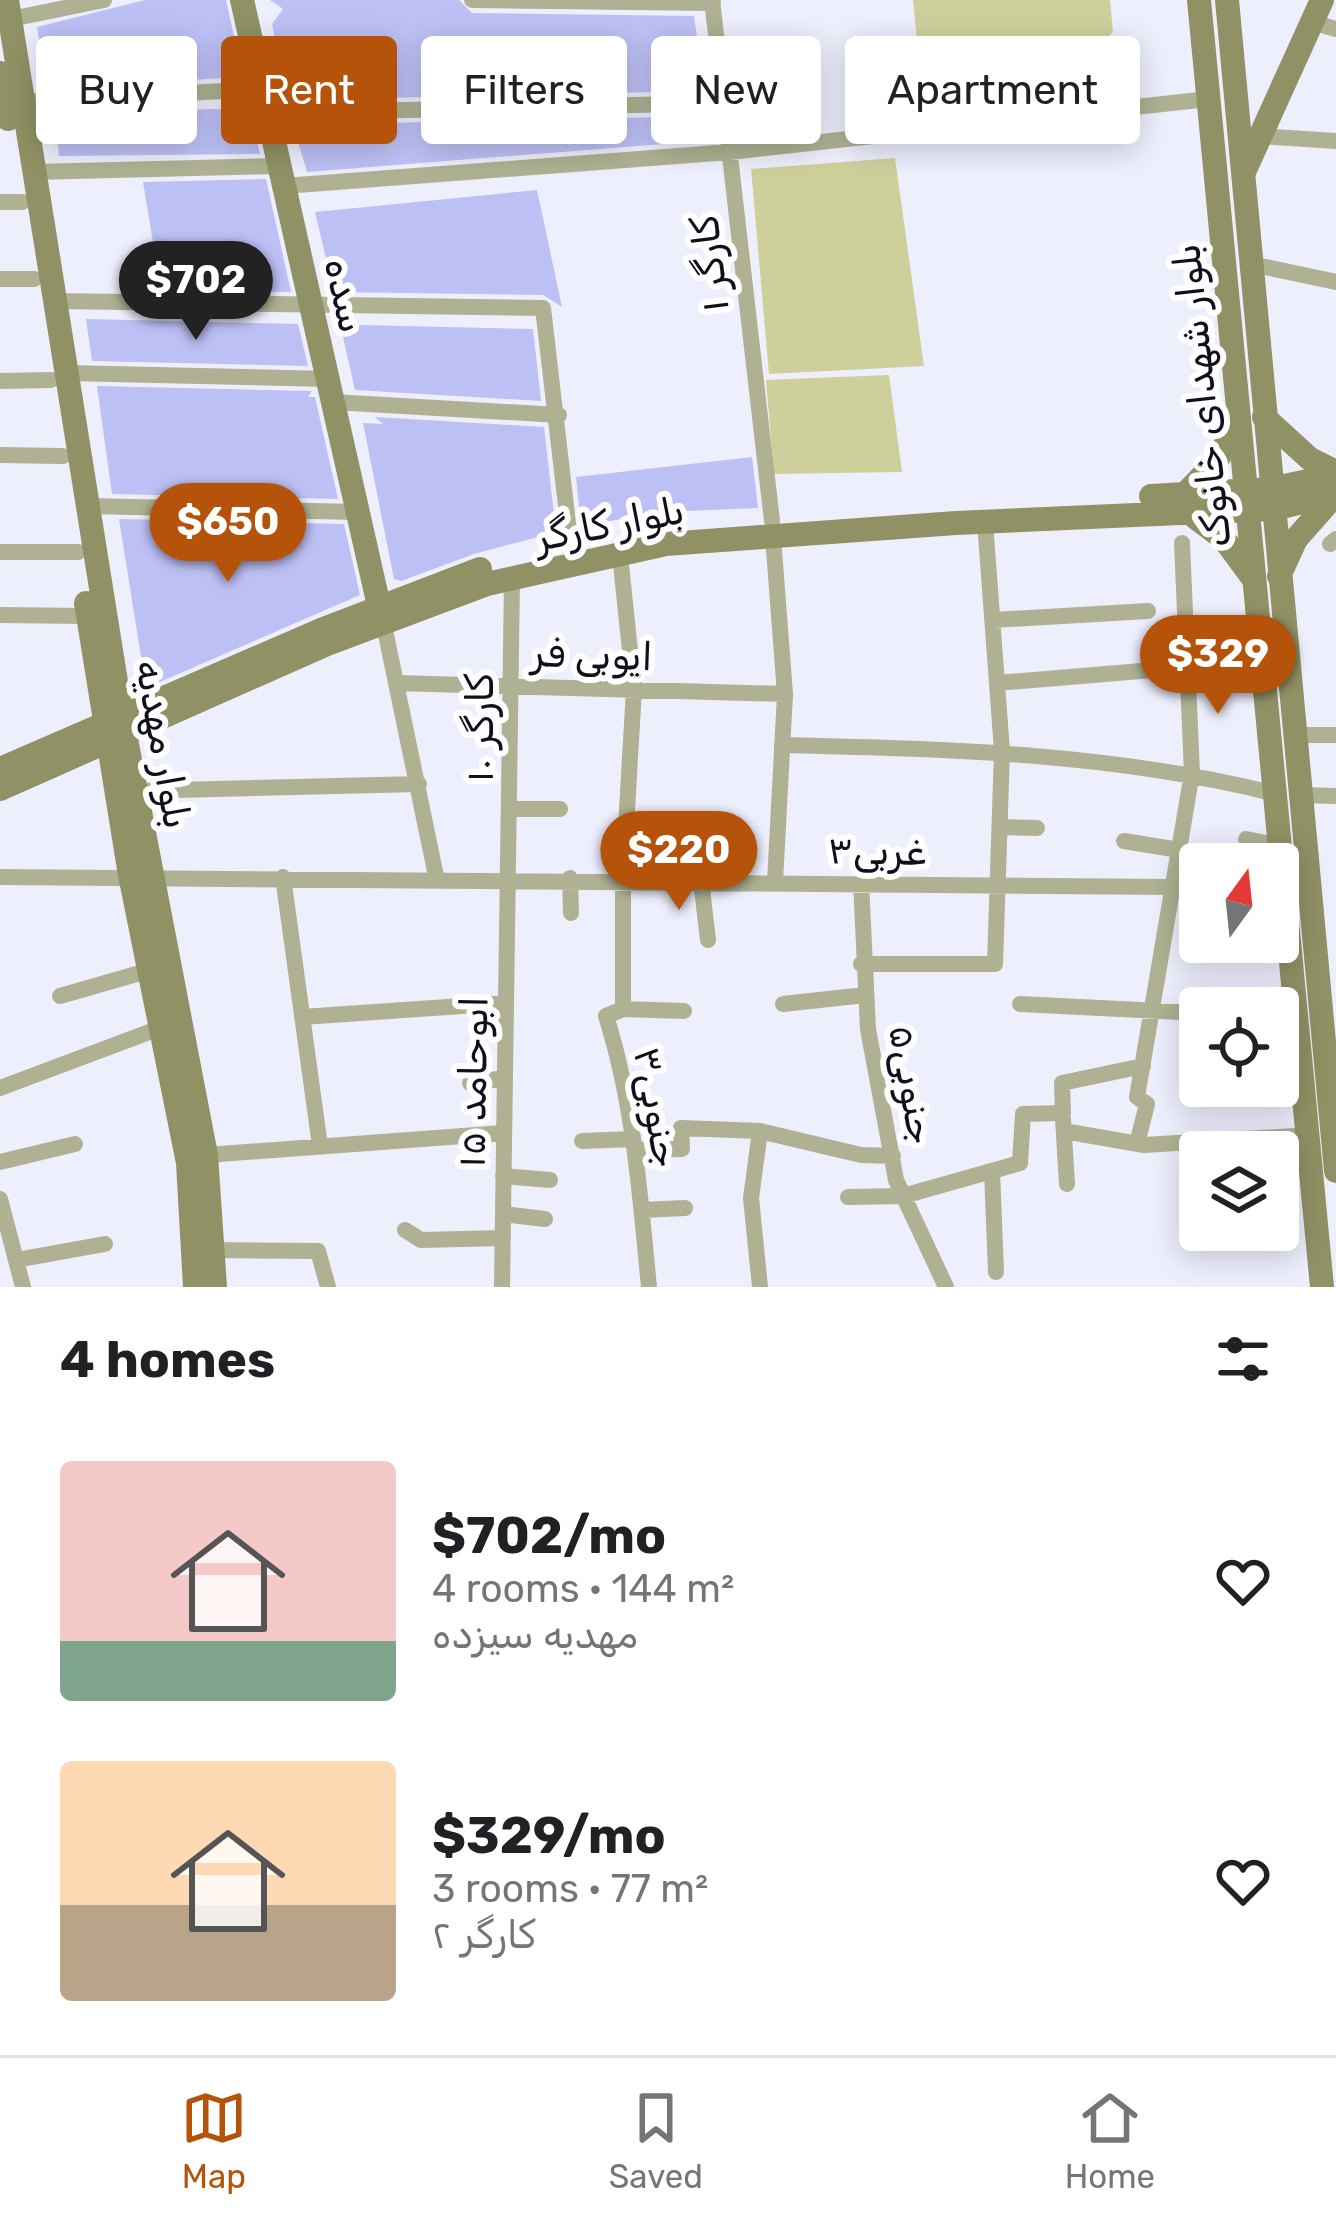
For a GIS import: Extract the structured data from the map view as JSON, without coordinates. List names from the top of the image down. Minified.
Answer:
{"streets":{"main road":["سده","بلوار شهدای خانوک","بلوار کارگر","بلوار مهدیه"],"street":["کارگر ۱","ایوبی فر","کارگر ۱۰","غربی۳","ابوحامد ۱۵","جنوبی۵","جنوبی۳"]},"crossings":[["کارگر ۱","بلوار کارگر"],["کارگر ۱","ایوبی فر"],["کارگر ۱","غربی۳"],["سده","بلوار کارگر"],["بلوار شهدای خانوک","بلوار کارگر"],["بلوار کارگر","کارگر ۱۰"],["بلوار کارگر","بلوار مهدیه"],["بلوار کارگر","جنوبی۳"],["ایوبی فر","کارگر ۱۰"],["ایوبی فر","جنوبی۳"],["کارگر ۱۰","غربی۳"],["کارگر ۱۰","ابوحامد ۱۵"],["بلوار مهدیه","غربی۳"],["غربی۳","ابوحامد ۱۵"],["غربی۳","جنوبی۵"],["غربی۳","جنوبی۳"]],"north":"top","page":{"chip":["Buy","Rent","Filters","New","Apartment"],"price":["$702","$650","$329","$220"],"heading":"4 homes","list":[{"name":"$702/mo","note":"4 rooms · 144 m² · مهدیه سیزده"},{"name":"$329/mo","note":"3 rooms · 77 m² · کارگر ۲"}],"tabs":["Map","Saved","Home"]}}
